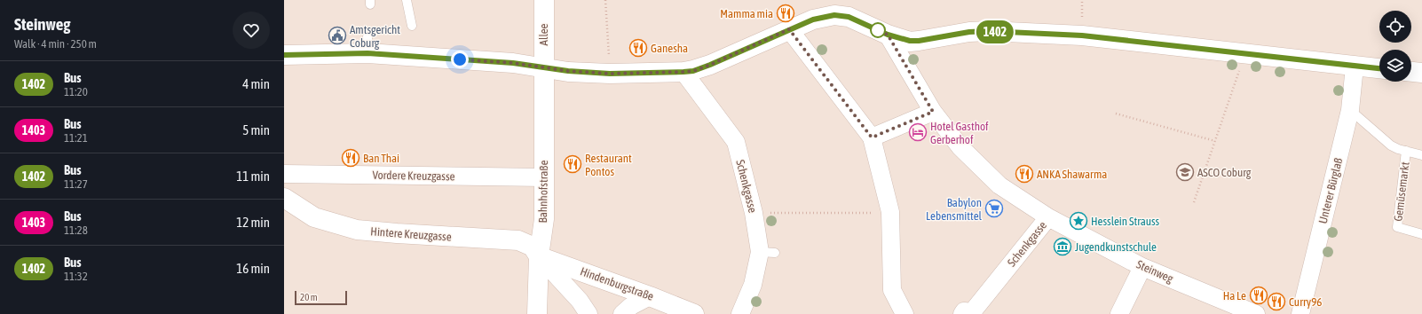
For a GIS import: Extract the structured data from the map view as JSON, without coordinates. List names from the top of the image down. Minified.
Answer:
{"streets":{"street":["Allee","Vordere Kreuzgasse","Schenkgasse","Unterer Bürglaß","Bahnhofstraße","Hintere Kreuzgasse","Steinweg","Hindenburgstraße"],"lane":["Gemüsemarkt"]},"crossings":[["Allee","Bahnhofstraße"],["Vordere Kreuzgasse","Bahnhofstraße"],["Schenkgasse","Steinweg"],["Unterer Bürglaß","Gemüsemarkt"],["Bahnhofstraße","Hintere Kreuzgasse"],["Bahnhofstraße","Hindenburgstraße"],["Hintere Kreuzgasse","Hindenburgstraße"]],"places":{"restaurant":["Mamma mia","Ganesha","Ban Thai","Restaurant Pontos","ANKA Shawarma","Ha Le","Curry96"],"public building":["Amtsgericht Coburg"],"hotel":["Hotel Gasthof Gerberhof"],"school or university":["ASCO Coburg"],"supermarket":["Babylon Lebensmittel"],"place":["Hesslein Strauss"],"museum":["Jugendkunstschule"]},"lines":["bus line 1402"],"scale_bar":"20 m","page":{"heading":["Steinweg","Walk · 4 min · 250 m"],"on_map":"1402","list":[{"mark":"1402","name":"Bus","note":"11:20","value":"4 min"},{"mark":"1403","name":"Bus","note":"11:21","value":"5 min"},{"mark":"1402","name":"Bus","note":"11:27","value":"11 min"},{"mark":"1403","name":"Bus","note":"11:28","value":"12 min"},{"mark":"1402","name":"Bus","note":"11:32","value":"16 min"}],"scale":"20 m"}}
